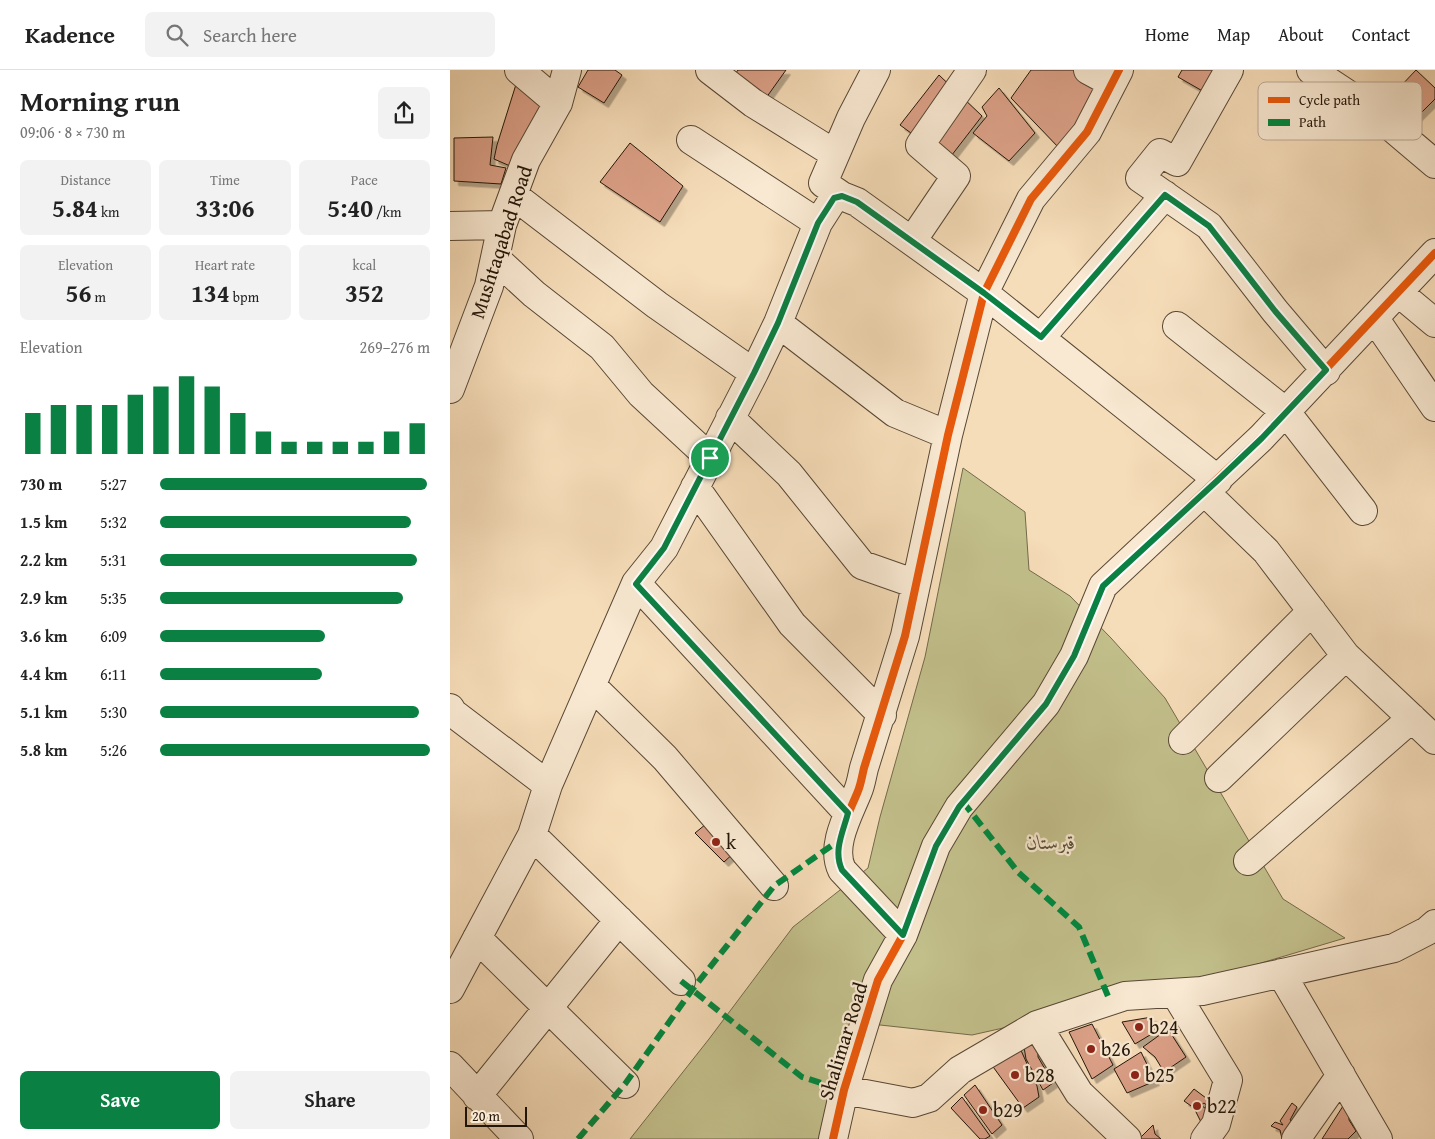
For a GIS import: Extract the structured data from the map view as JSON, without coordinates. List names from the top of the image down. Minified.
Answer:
{"streets":{"street":["Mushtaqabad Road","Shalimar Road"]},"parks":["قبرستان"],"places":["k","b24","b26","b28","b25","b22","b29"],"legend":["Cycle path","Path"],"scale_bar":"20 m","page":{"header":"Kadence","search":"Search here","nav":["Home","Map","About","Contact"],"heading":["Morning run","09:06 · 8 × 730 m"],"stats":[["Distance","5.84 km"],["Time","33:06"],["Pace","5:40 /km"],["Elevation","56 m"],["Heart rate","134 bpm"],["kcal","352"]],"chart":["Elevation","269–276 m"],"list":[{"name":"730 m","note":"5:27"},{"name":"1.5 km","note":"5:32"},{"name":"2.2 km","note":"5:31"},{"name":"2.9 km","note":"5:35"},{"name":"3.6 km","note":"6:09"},{"name":"4.4 km","note":"6:11"},{"name":"5.1 km","note":"5:30"},{"name":"5.8 km","note":"5:26"}],"buttons":["Save","Share"],"scale":"20 m"}}
